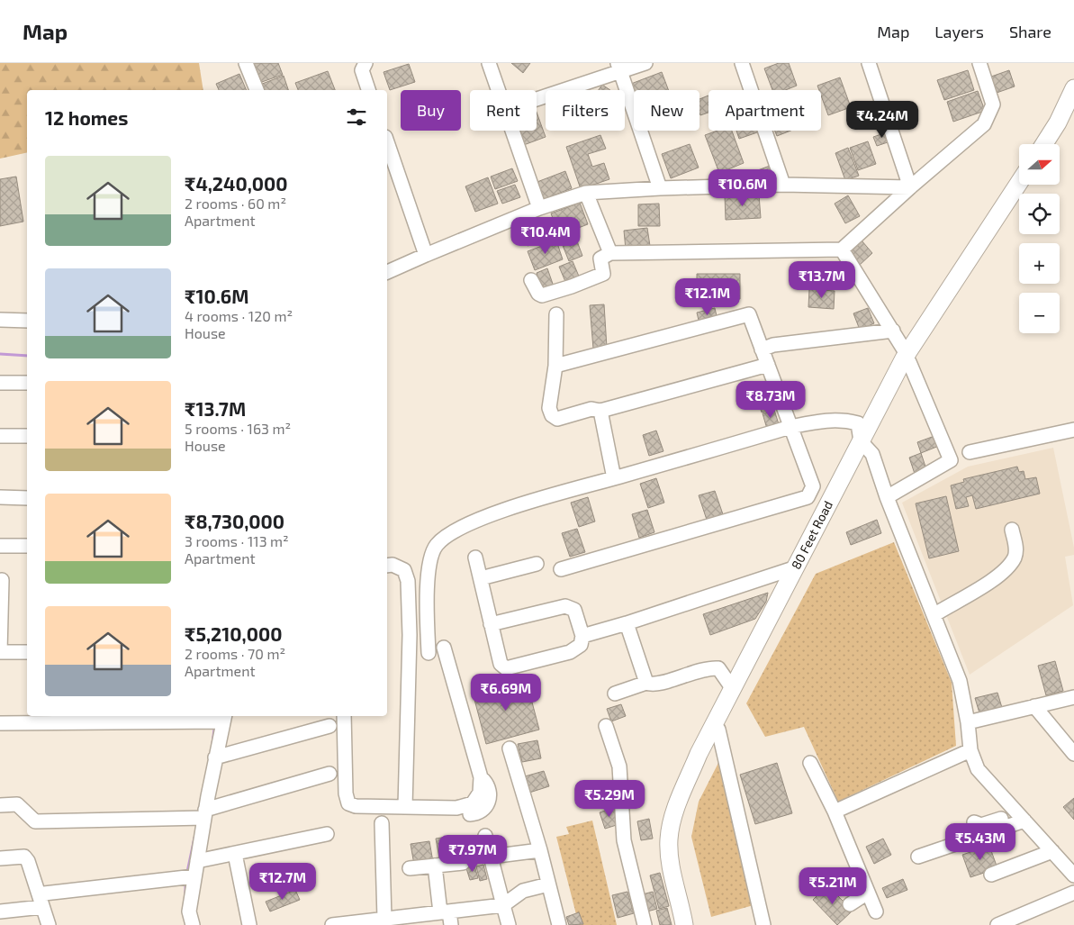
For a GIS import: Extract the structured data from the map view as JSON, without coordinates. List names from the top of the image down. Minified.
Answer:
{"streets":{"main road":["80 Feet Road"]},"north":"right","page":{"header":"Map","nav":["Map","Layers","Share"],"chip":["Buy","Rent","Filters","New","Apartment"],"heading":"12 homes","price":["₹4.24M","₹10.6M","₹10.4M","₹13.7M","₹12.1M","₹8.73M","₹6.69M","₹5.29M","₹5.43M","₹7.97M","₹12.7M","₹5.21M"],"map_buttons":["+","−"],"list":[{"name":"₹4,240,000","note":"2 rooms · 60 m² · Apartment"},{"name":"₹10.6M","note":"4 rooms · 120 m² · House"},{"name":"₹13.7M","note":"5 rooms · 163 m² · House"},{"name":"₹8,730,000","note":"3 rooms · 113 m² · Apartment"},{"name":"₹5,210,000","note":"2 rooms · 70 m² · Apartment"}]}}
